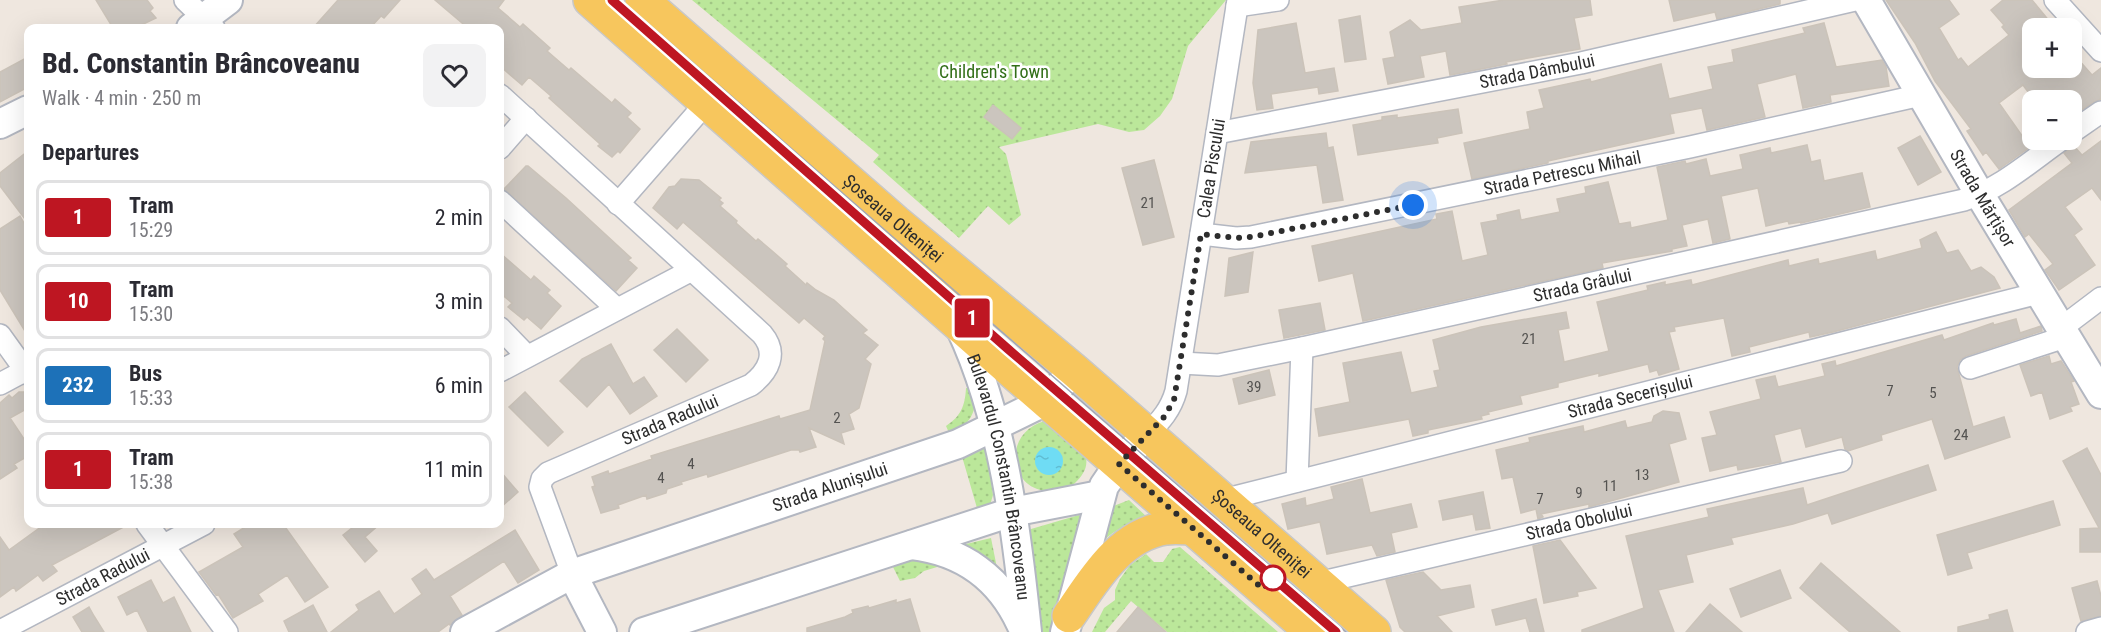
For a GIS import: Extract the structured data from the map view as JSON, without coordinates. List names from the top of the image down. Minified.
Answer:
{"streets":{"main road":["Șoseaua Olteniței"],"street":["Strada Dâmbului","Calea Piscului","Strada Petrescu Mihail","Strada Mărțișor","Strada Grâului","Strada Secerișului","Strada Radului","Bulevardul Constantin Brâncoveanu","Strada Alunișului","Strada Obolului"]},"crossings":[["Strada Dâmbului","Calea Piscului"],["Calea Piscului","Strada Petrescu Mihail"],["Calea Piscului","Șoseaua Olteniței"],["Calea Piscului","Strada Grâului"],["Strada Petrescu Mihail","Strada Mărțișor"],["Strada Mărțișor","Strada Grâului"],["Strada Mărțișor","Strada Secerișului"],["Șoseaua Olteniței","Strada Secerișului"],["Șoseaua Olteniței","Bulevardul Constantin Brâncoveanu"],["Șoseaua Olteniței","Strada Alunișului"],["Șoseaua Olteniței","Strada Obolului"],["Strada Radului","Strada Alunișului"],["Bulevardul Constantin Brâncoveanu","Strada Alunișului"]],"parks":["Children's Town"],"lines":["tram line 1"],"house_numbers":["21","21","39","7","5","2","24","4","13","4","11","9","7"],"page":{"on_map":"1","map_buttons":["+","−"],"heading":[["Bd. Constantin Brâncoveanu","Walk · 4 min · 250 m"],"Departures"],"list":[{"mark":"1","name":"Tram","note":"15:29","value":"2 min"},{"mark":"10","name":"Tram","note":"15:30","value":"3 min"},{"mark":"232","name":"Bus","note":"15:33","value":"6 min"},{"mark":"1","name":"Tram","note":"15:38","value":"11 min"}]}}
